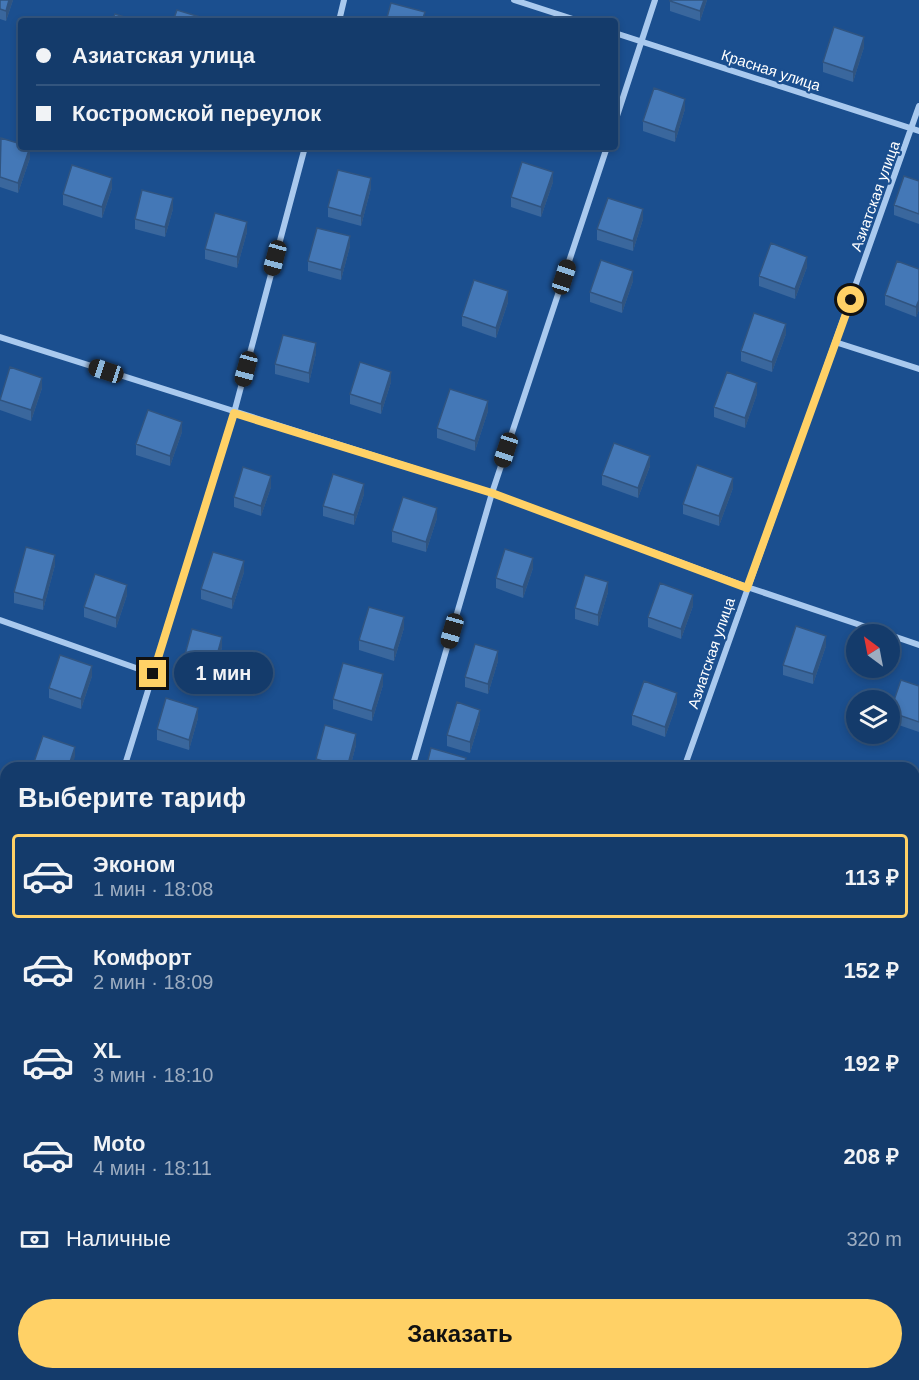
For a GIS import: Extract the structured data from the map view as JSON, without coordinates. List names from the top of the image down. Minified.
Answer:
{"streets":{"street":["Красная улица","Азиатская улица"]},"crossings":[["Красная улица","Азиатская улица"]],"north":"top left","page":{"banner":["Азиатская улица","Костромской переулок"],"bubble":"1 мин","heading":"Выберите тариф","list":[{"name":"Эконом","note":"1 мин · 18:08","value":"113 ₽"},{"name":"Комфорт","note":"2 мин · 18:09","value":"152 ₽"},{"name":"XL","note":"3 мин · 18:10","value":"192 ₽"},{"name":"Moto","note":"4 мин · 18:11","value":"208 ₽"}],"pay":["Наличные","320 m"],"buttons":"Заказать"}}
